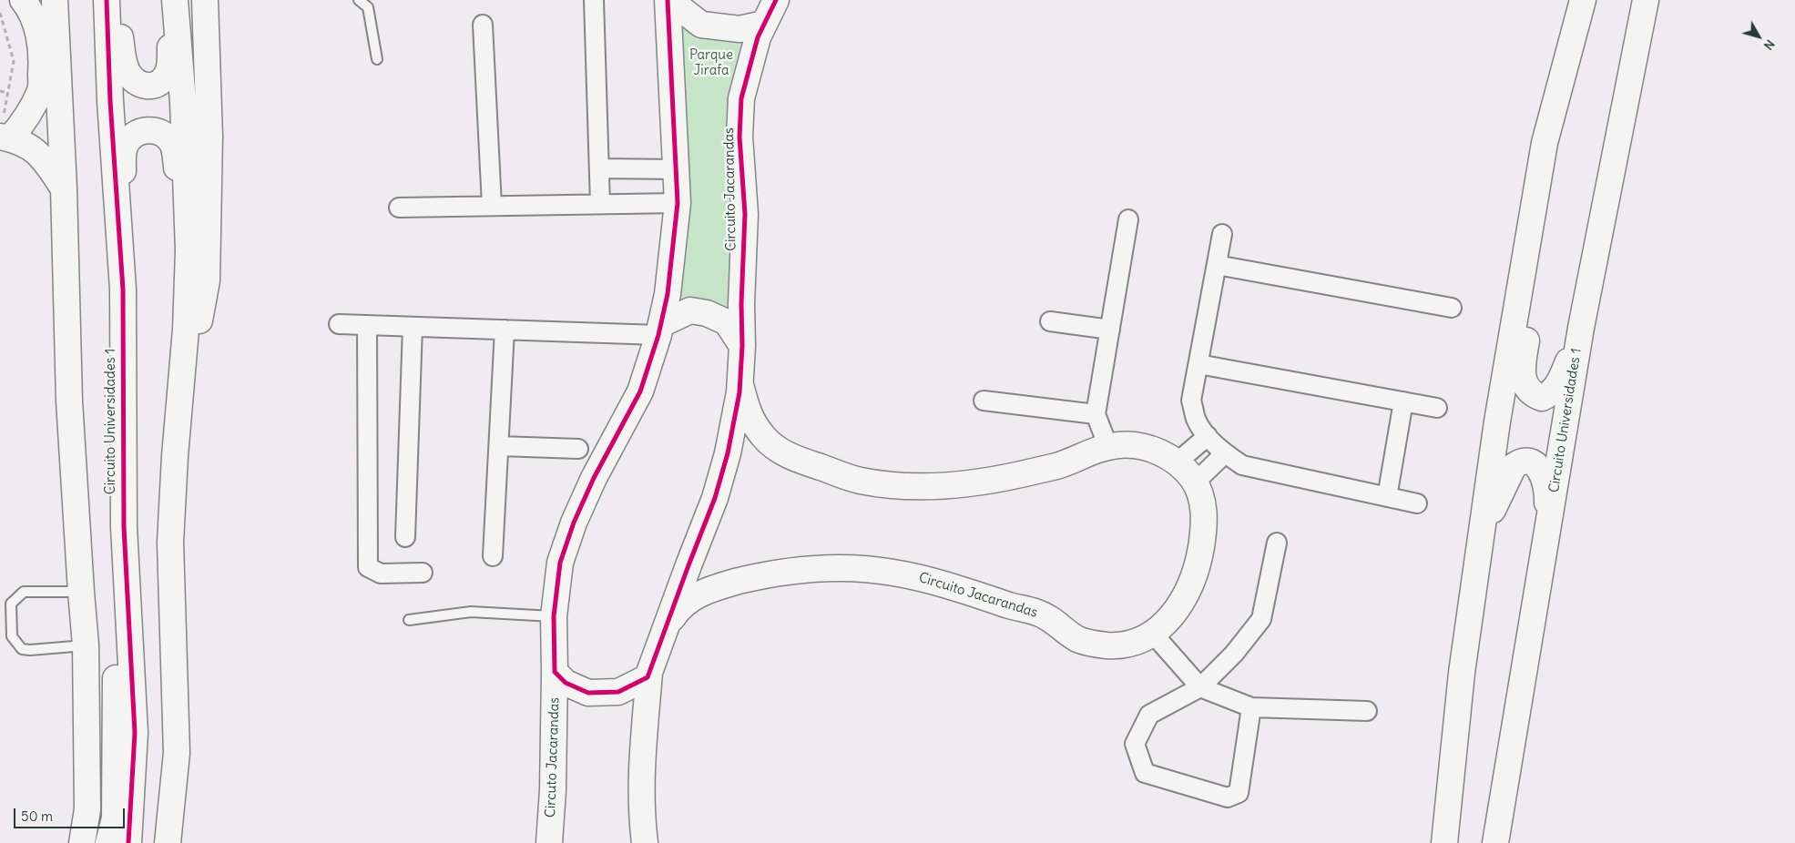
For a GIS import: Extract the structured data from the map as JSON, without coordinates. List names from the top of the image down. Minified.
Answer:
{"streets":{"street":["Circuito Jacarandas","Circuito Universidades 1","Circuto Jacarandas"]},"parks":["Parque Jirafa"],"scale_bar":"50 m","north":"bottom right"}
